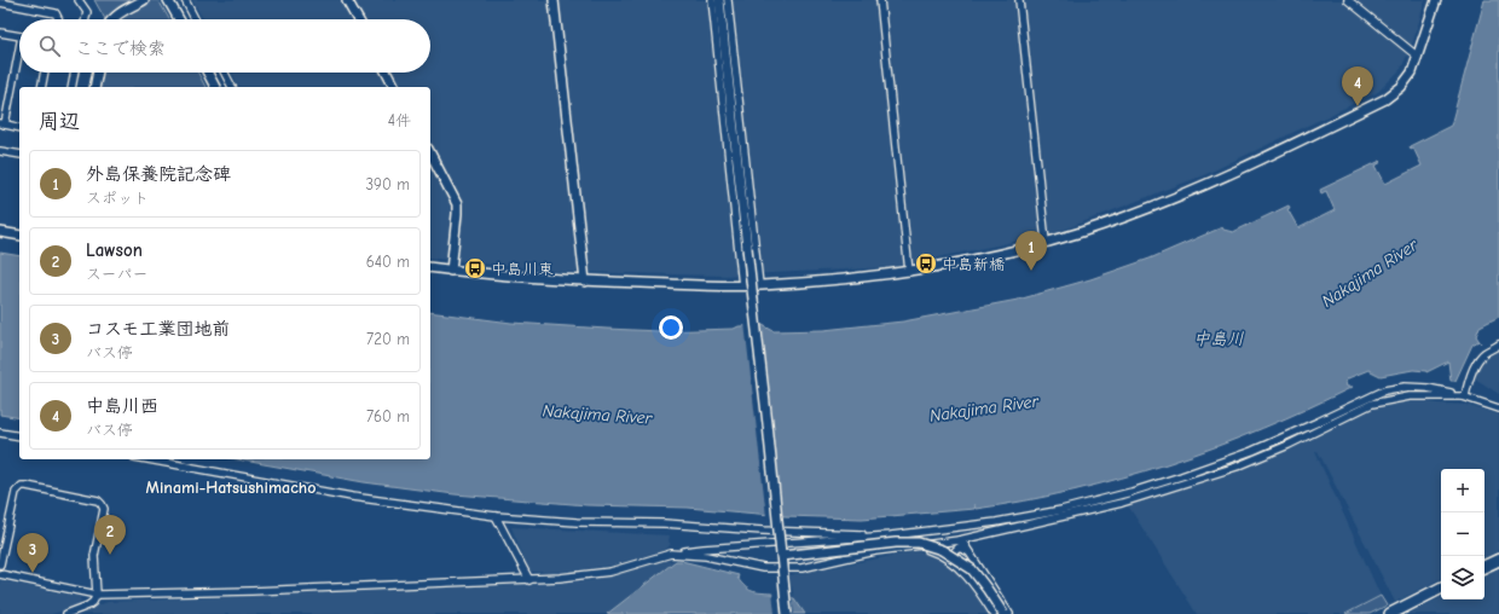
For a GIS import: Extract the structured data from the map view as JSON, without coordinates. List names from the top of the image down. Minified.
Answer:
{"districts":["Minami-Hatsushimacho"],"water":["Nakajima River","中島川"],"places":{"bus stop":["中島新橋","中島川東"]},"page":{"search":"ここで検索","pins":["4","1","2","3"],"heading":["周辺","4件"],"list":[{"mark":"1","name":"外島保養院記念碑","note":"スポット","value":"390 m"},{"mark":"2","name":"Lawson","note":"スーパー","value":"640 m"},{"mark":"3","name":"コスモ工業団地前","note":"バス停","value":"720 m"},{"mark":"4","name":"中島川西","note":"バス停","value":"760 m"}],"map_buttons":["+","−"]}}
